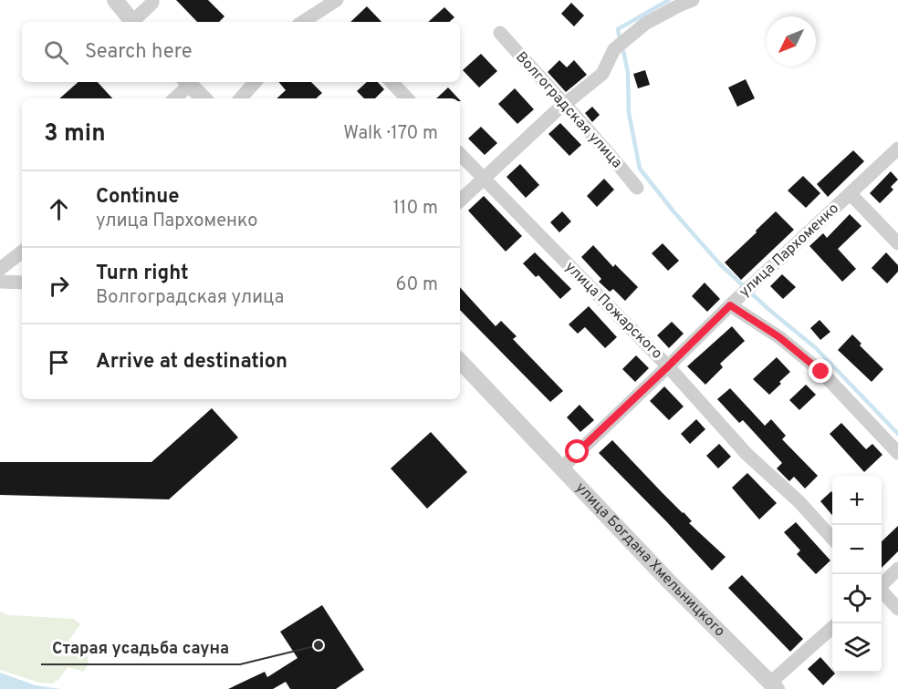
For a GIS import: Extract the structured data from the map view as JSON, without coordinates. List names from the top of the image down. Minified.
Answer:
{"streets":{"street":["Волгоградская улица","улица Пархоменко","улица Пожарского","улица Богдана Хмельницкого"]},"crossings":[["улица Пархоменко","улица Пожарского"],["улица Пархоменко","улица Богдана Хмельницкого"]],"places":["Старая усадьба сауна"],"north":"bottom left","page":{"search":"Search here","heading":["3 min","Walk · 170 m"],"list":[["Continue","улица Пархоменко","110 m"],["Turn right","Волгоградская улица","60 m"],"Arrive at destination"],"map_buttons":["+","−"]}}
